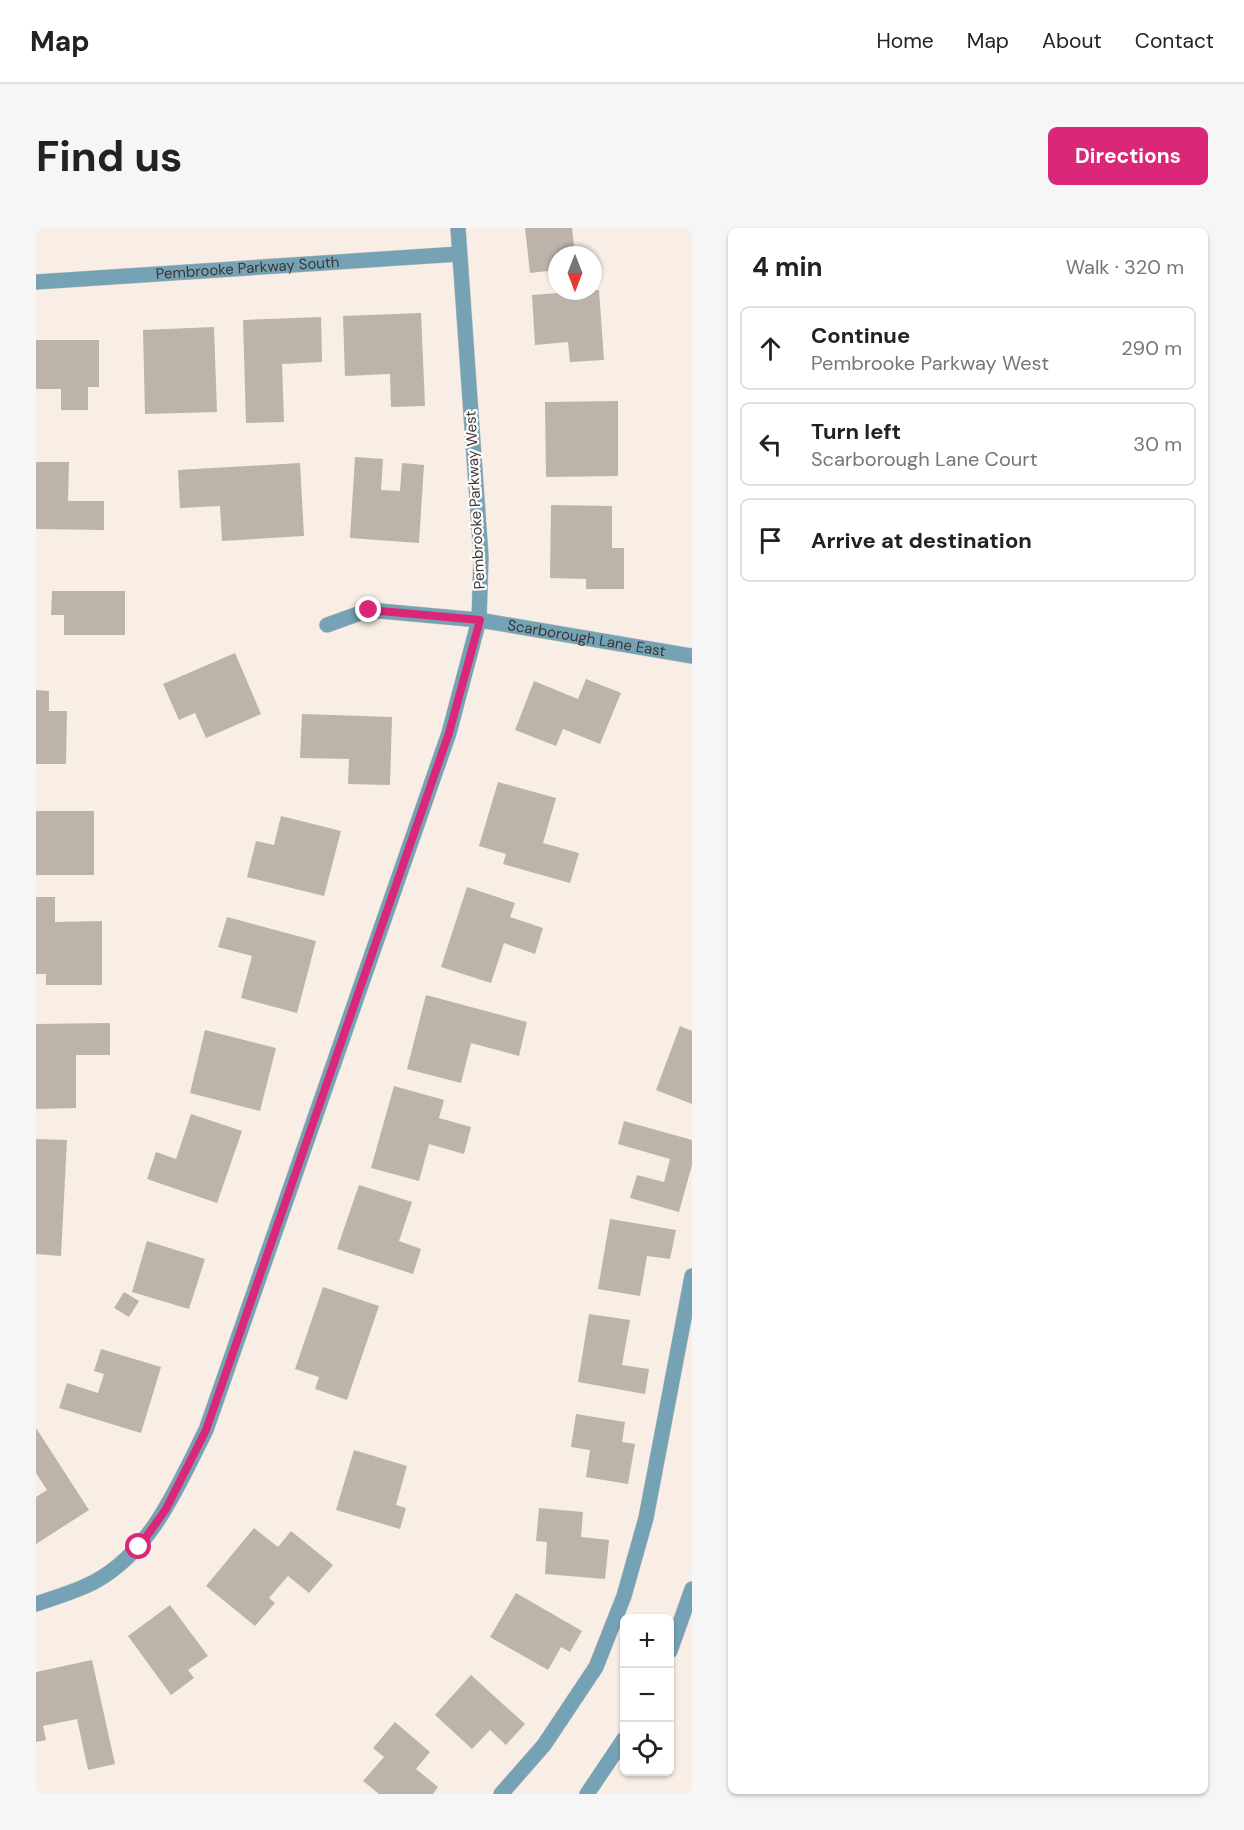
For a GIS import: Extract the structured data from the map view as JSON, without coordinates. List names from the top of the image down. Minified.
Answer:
{"streets":{"street":["Pembrooke Parkway South","Pembrooke Parkway West","Scarborough Lane East"]},"crossings":[["Pembrooke Parkway South","Pembrooke Parkway West"],["Pembrooke Parkway West","Scarborough Lane East"]],"north":"bottom","page":{"header":"Map","nav":["Home","Map","About","Contact"],"buttons":"Directions","title":"Find us","heading":["4 min","Walk · 320 m"],"list":[["Continue","Pembrooke Parkway West","290 m"],["Turn left","Scarborough Lane Court","30 m"],"Arrive at destination"],"map_buttons":["+","−"]}}
